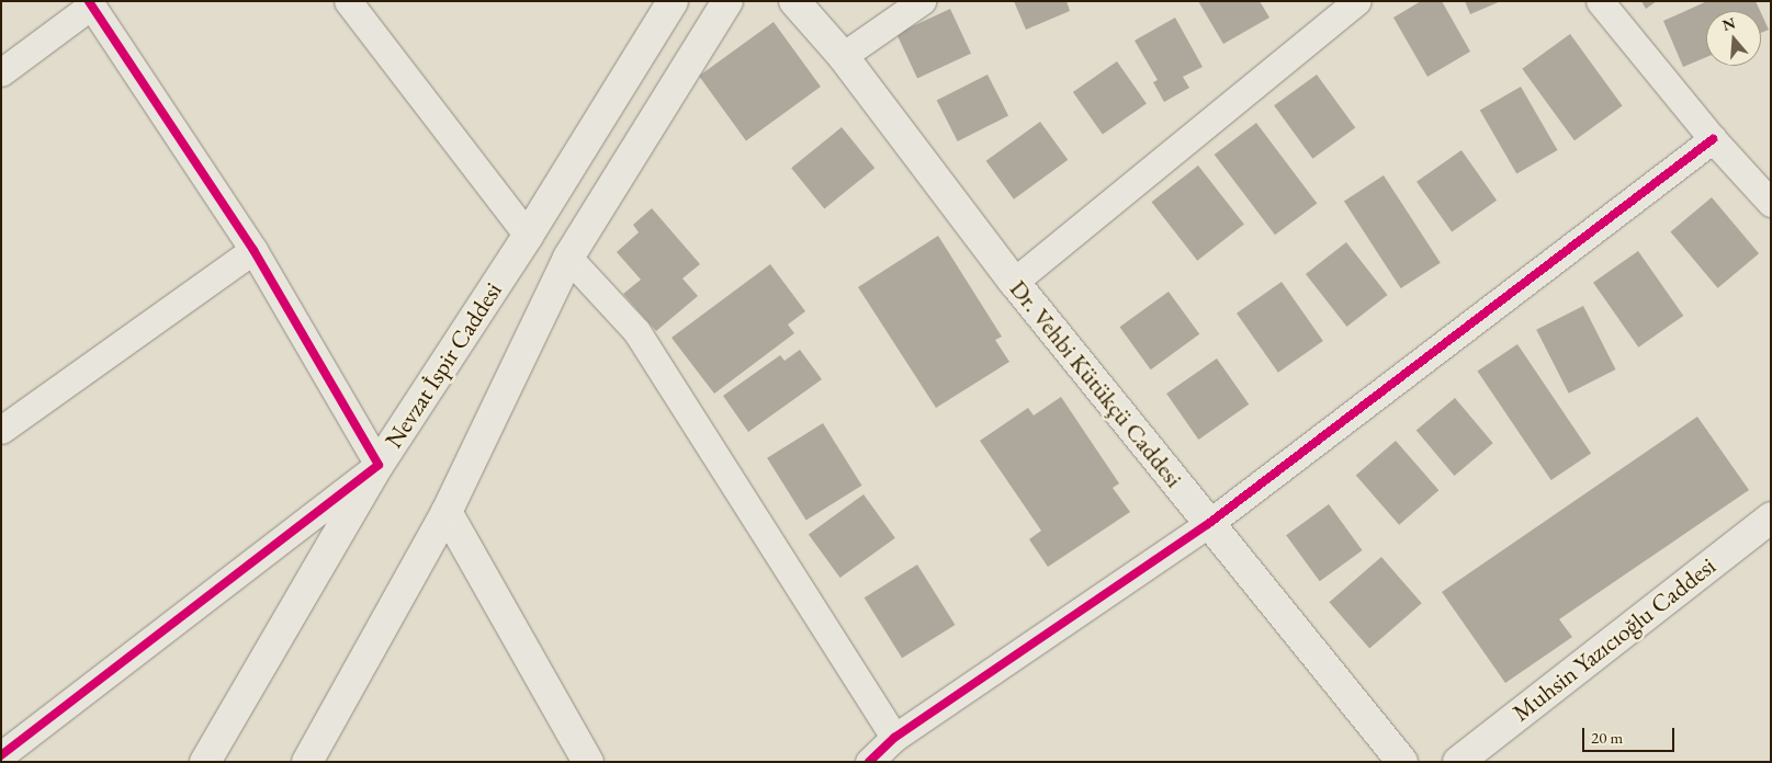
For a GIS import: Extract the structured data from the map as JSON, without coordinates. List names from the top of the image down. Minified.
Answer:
{"streets":{"main road":["Nevzat İspir Caddesi","Dr. Vehbi Kütükçü Caddesi","Muhsin Yazıcıoğlu Caddesi"]},"scale_bar":"20 m","north":"top"}
